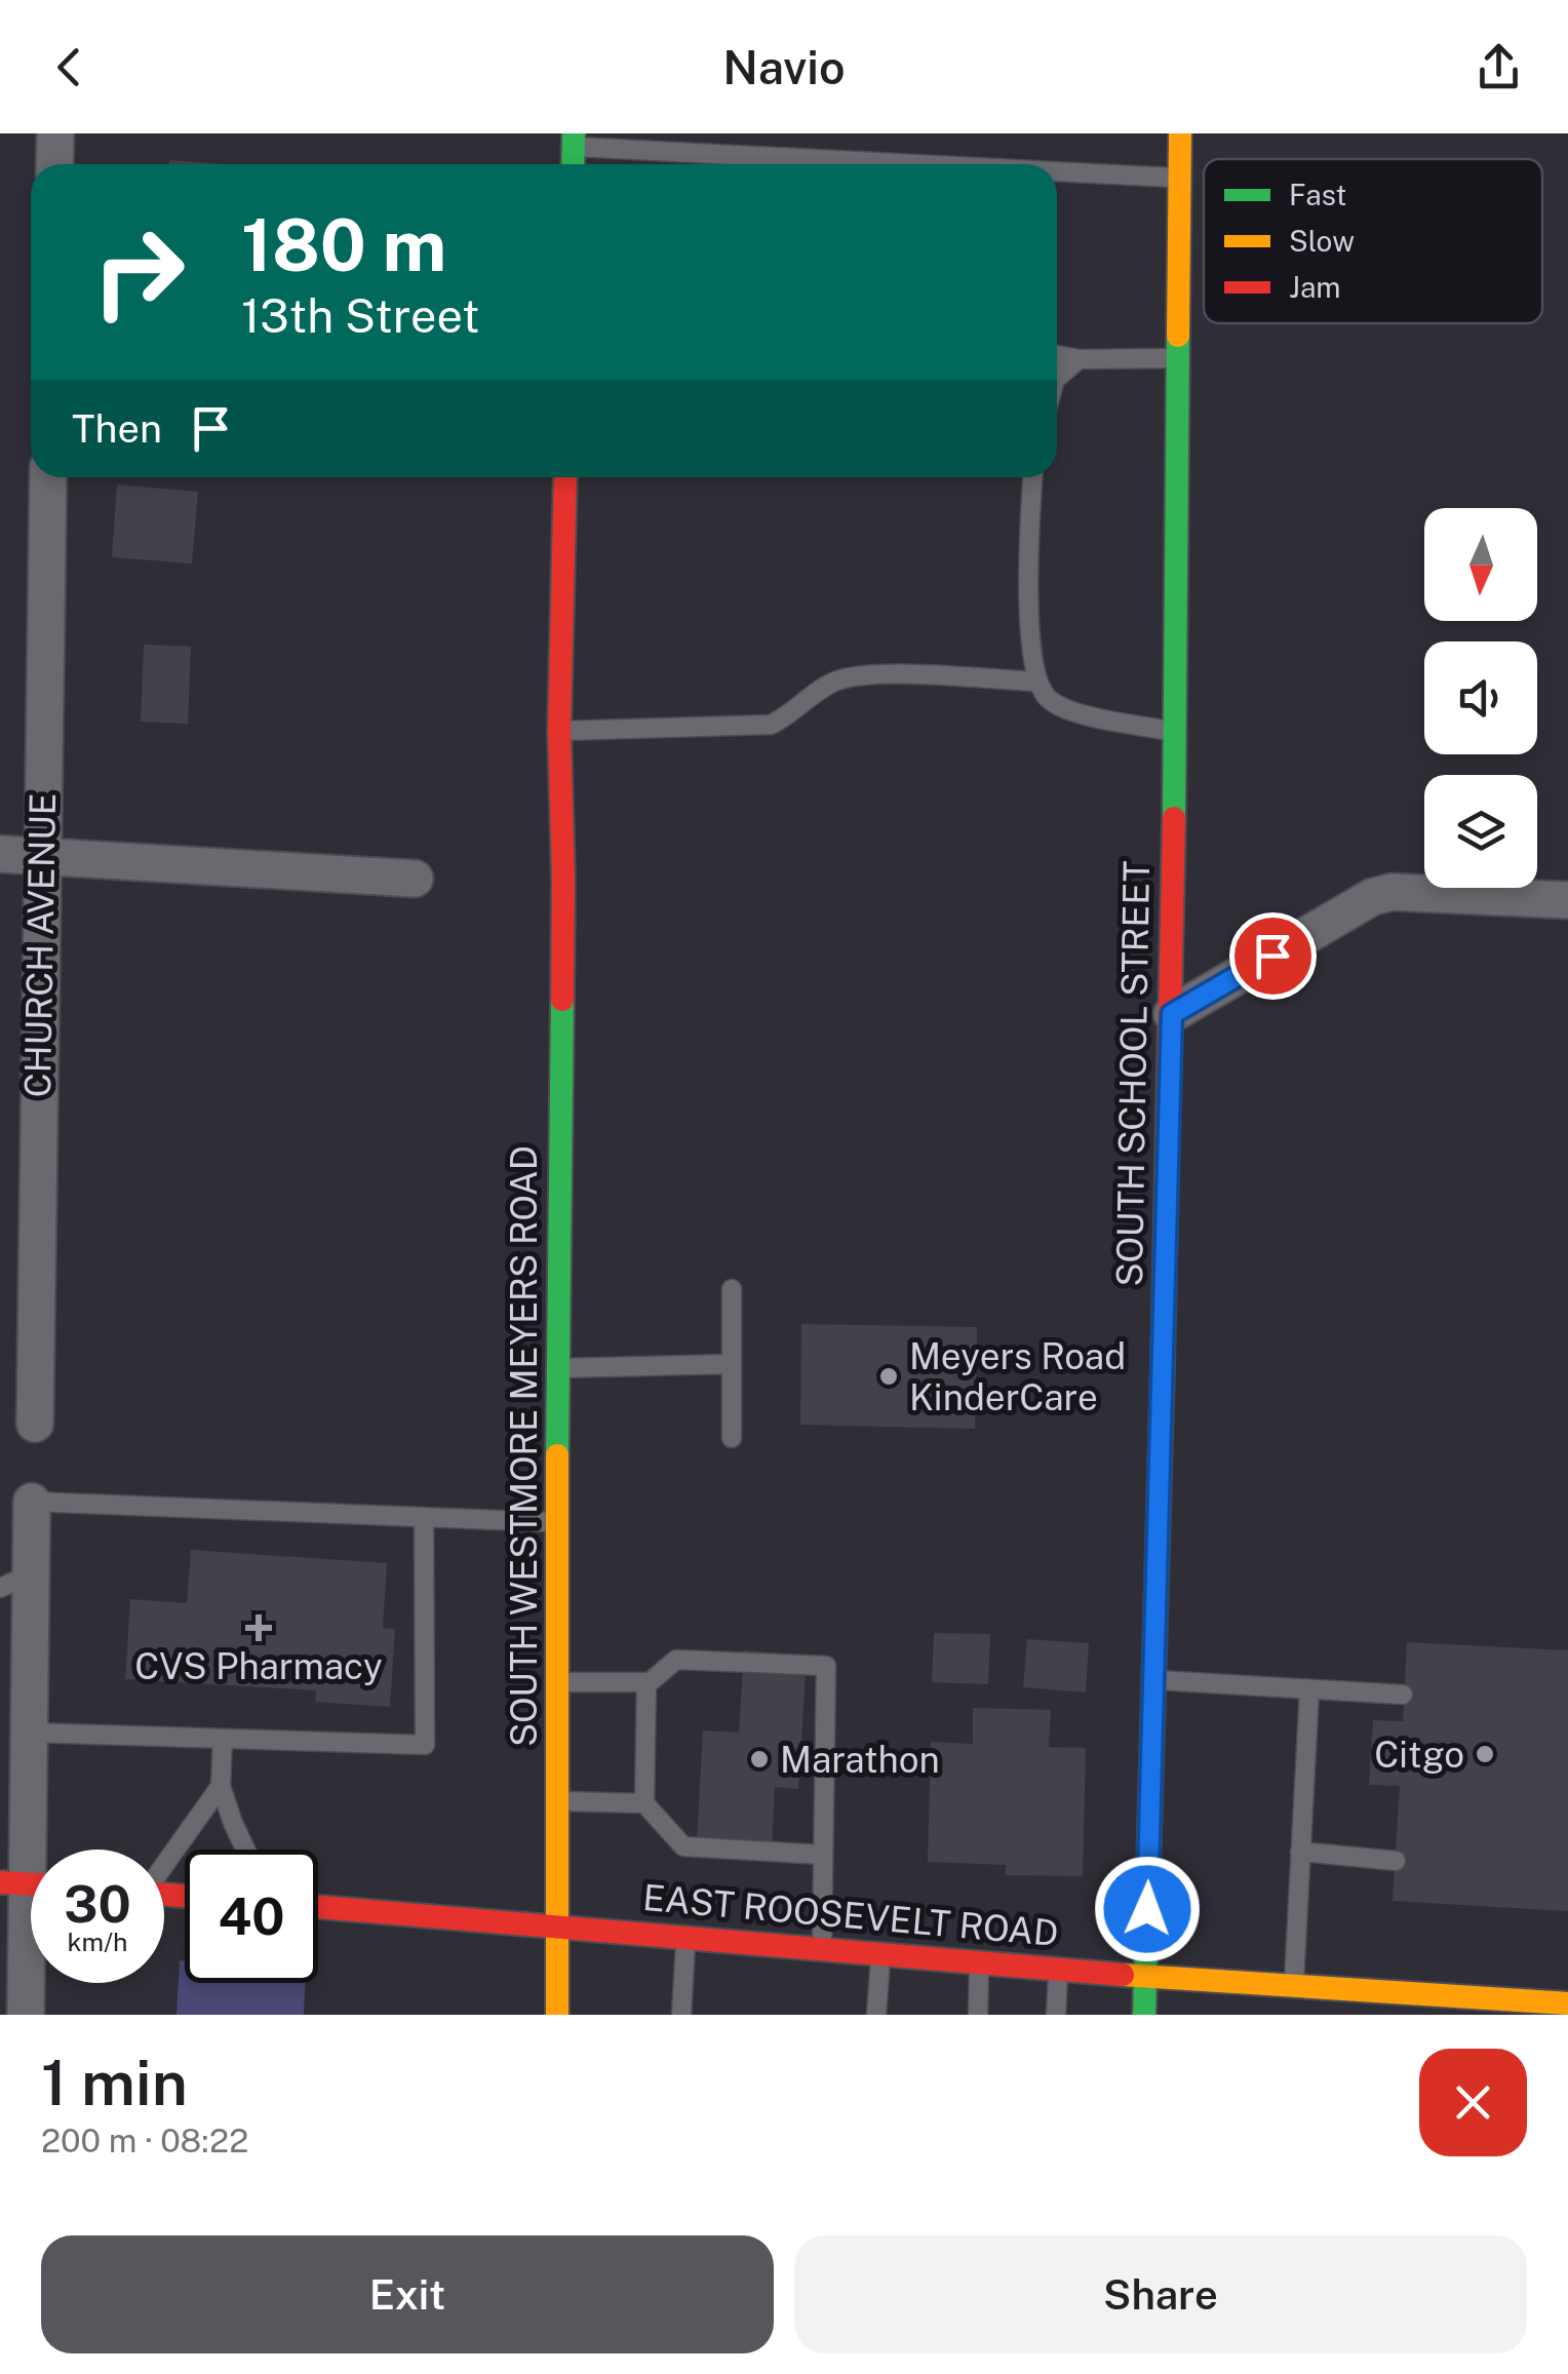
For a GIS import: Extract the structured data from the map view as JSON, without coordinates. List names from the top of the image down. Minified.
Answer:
{"streets":{"street":["CHURCH AVENUE","SOUTH SCHOOL STREET","SOUTH WESTMORE MEYERS ROAD","EAST ROOSEVELT ROAD"]},"crossings":[["SOUTH SCHOOL STREET","EAST ROOSEVELT ROAD"],["SOUTH WESTMORE MEYERS ROAD","EAST ROOSEVELT ROAD"]],"places":{"other":["Meyers Road KinderCare","Citgo","Marathon"],"health":["CVS Pharmacy"]},"legend":["Fast","Slow","Jam"],"north":"bottom","page":{"header":"Navio","turn":["180 m","13th Street"],"then":"Then","speed":"30 km/h","limit":"40","heading":["1 min","200 m · 08:22"],"buttons":["Exit","Share"]}}
